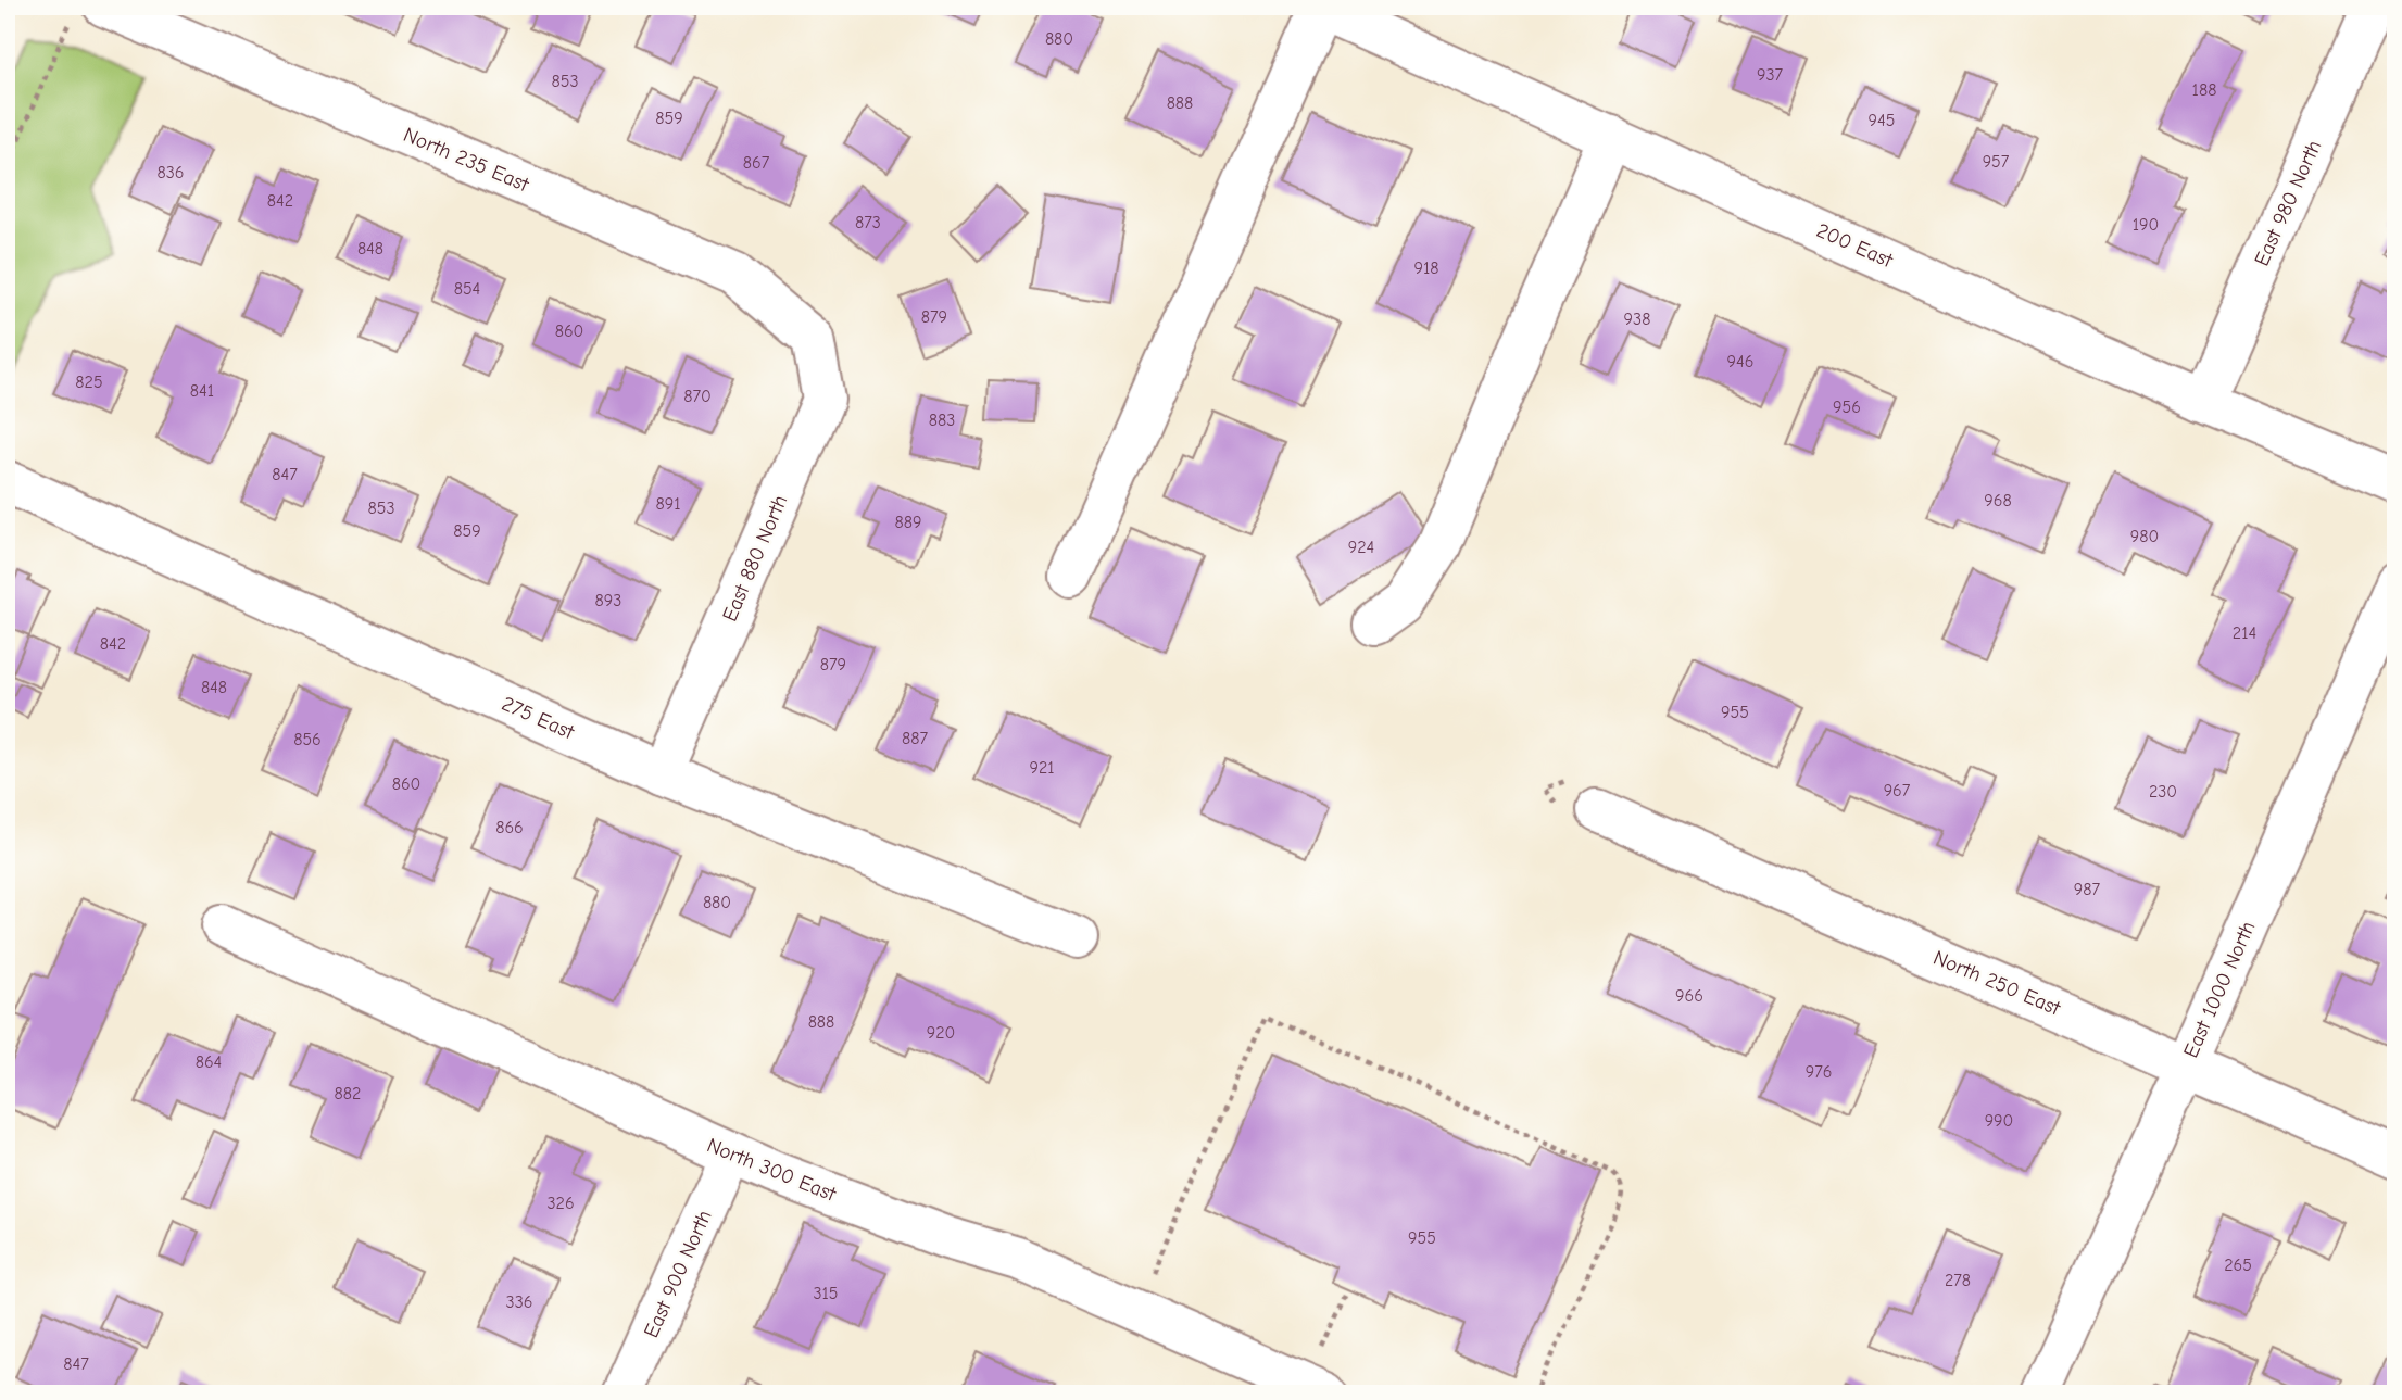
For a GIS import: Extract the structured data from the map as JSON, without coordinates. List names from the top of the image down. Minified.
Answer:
{"streets":{"street":["North 235 East","East 980 North","200 East","East 880 North","275 East","North 250 East","East 1000 North","North 300 East","East 900 North"]},"crossings":[["North 235 East","East 880 North"],["East 980 North","200 East"],["East 880 North","275 East"],["North 250 East","East 1000 North"],["North 300 East","East 900 North"]],"house_numbers":["880","937","853","188","888","859","945","957","867","836","842","873","190","848","918","854","879","938","860","946","825","841","870","956","883","847","968","891","853","889","859","980","924","893","214","842","879","848","955","887","856","921","860","967","230","866","987","880","966","888","920","864","976","882","990","326","955","265","278","315","336","847"]}
